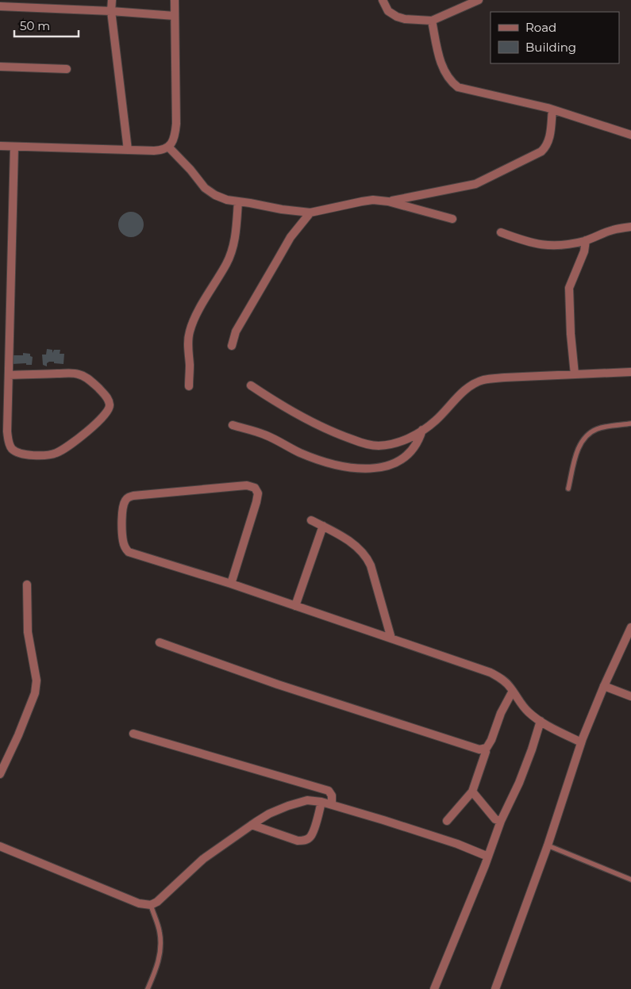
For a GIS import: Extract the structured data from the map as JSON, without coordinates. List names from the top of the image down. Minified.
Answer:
{"legend":["Road","Building"],"scale_bar":"50 m"}
